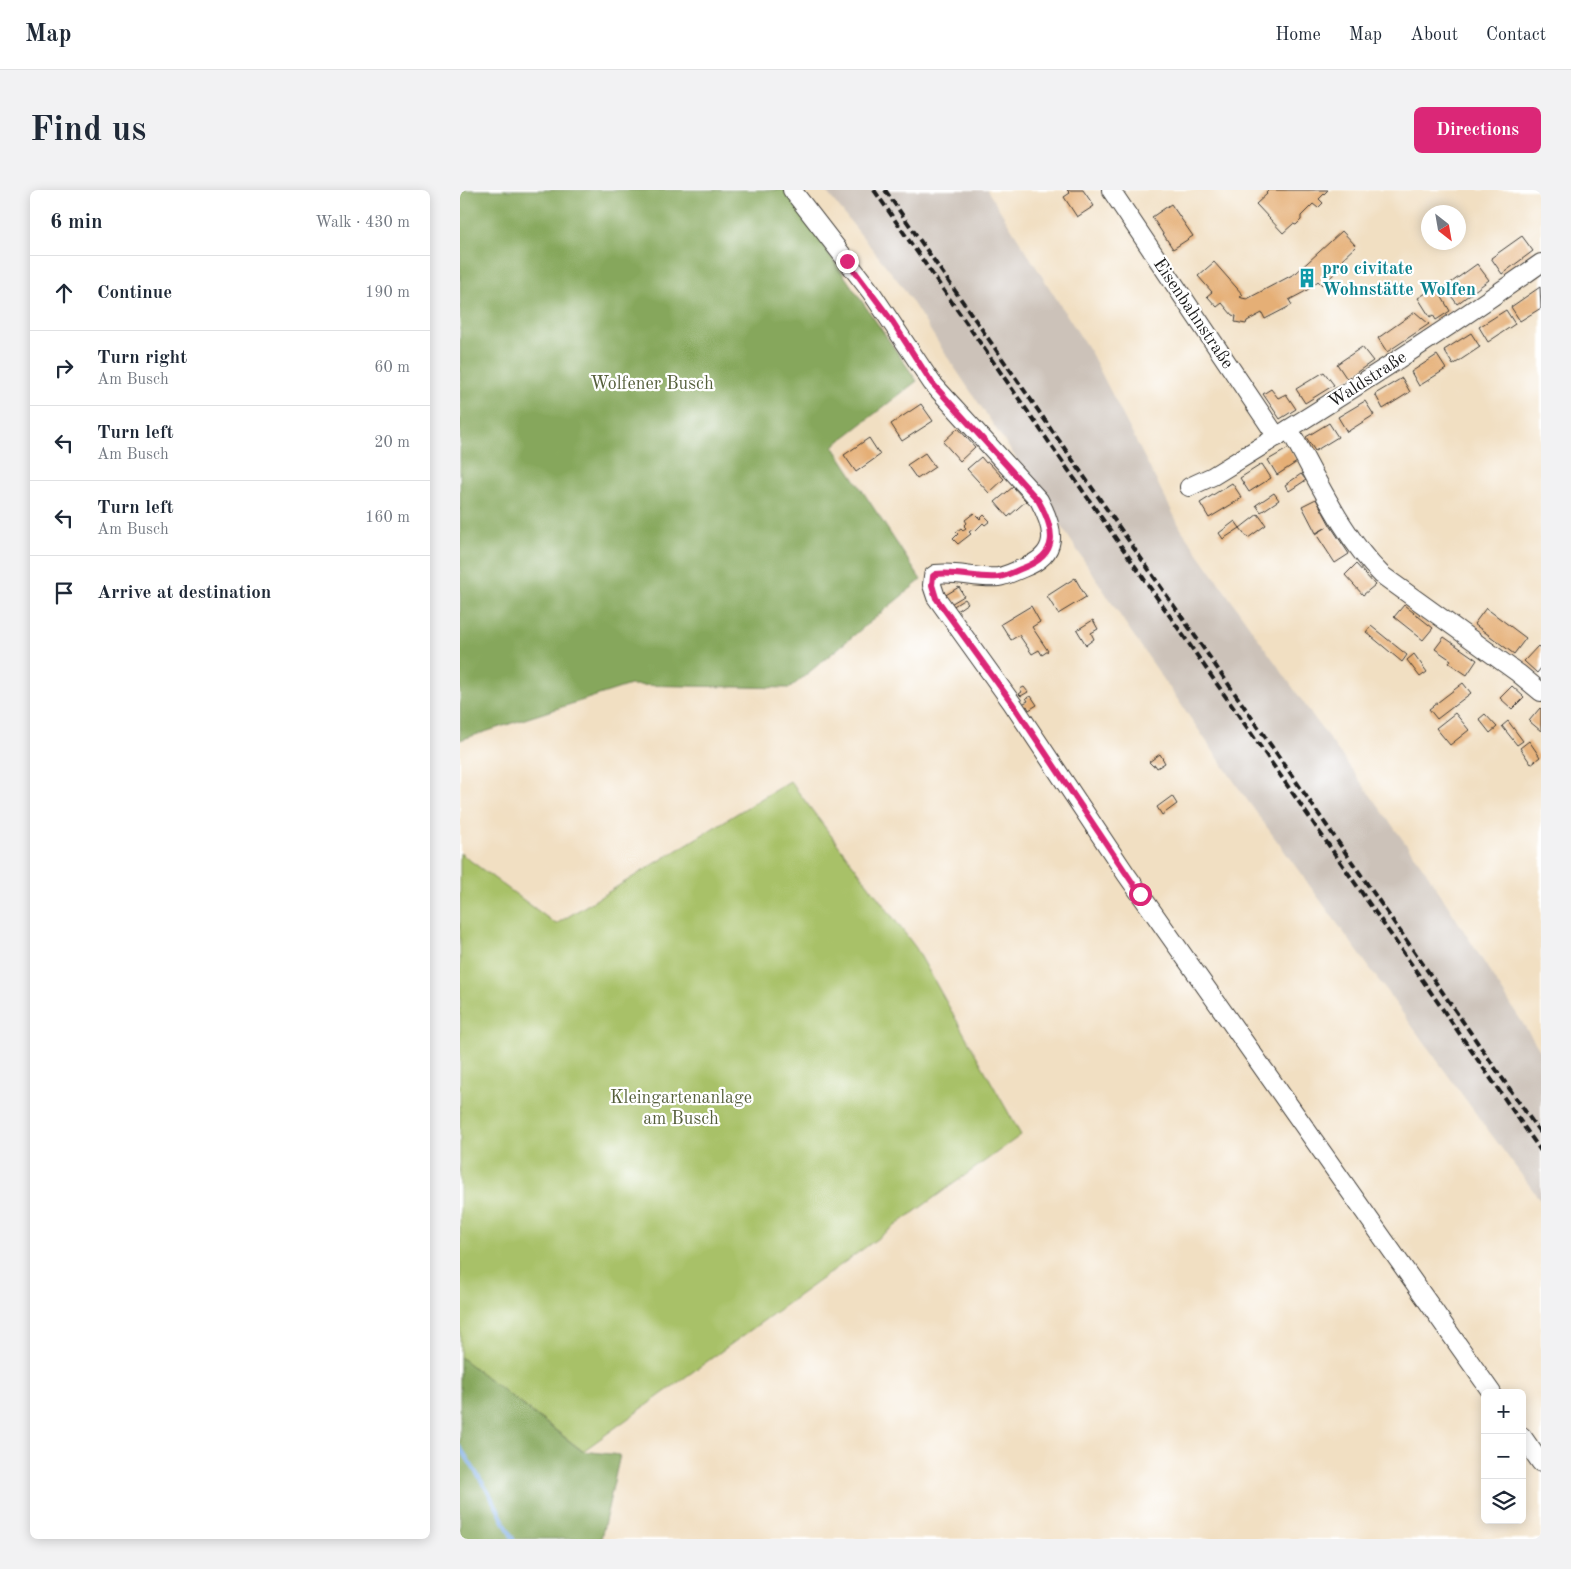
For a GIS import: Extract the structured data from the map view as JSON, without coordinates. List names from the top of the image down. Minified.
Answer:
{"streets":{"street":["Eisenbahnstraße","Waldstraße"]},"crossings":[["Eisenbahnstraße","Waldstraße"]],"parks":["Wolfener Busch","Kleingartenanlage am Busch"],"places":{"building":["pro civitate Wohnstätte Wolfen"]},"north":"bottom right","page":{"header":"Map","nav":["Home","Map","About","Contact"],"buttons":"Directions","title":"Find us","heading":["6 min","Walk · 430 m"],"list":[["Continue","190 m"],["Turn right","Am Busch","60 m"],["Turn left","Am Busch","20 m"],["Turn left","Am Busch","160 m"],"Arrive at destination"],"map_buttons":["+","−"]}}
